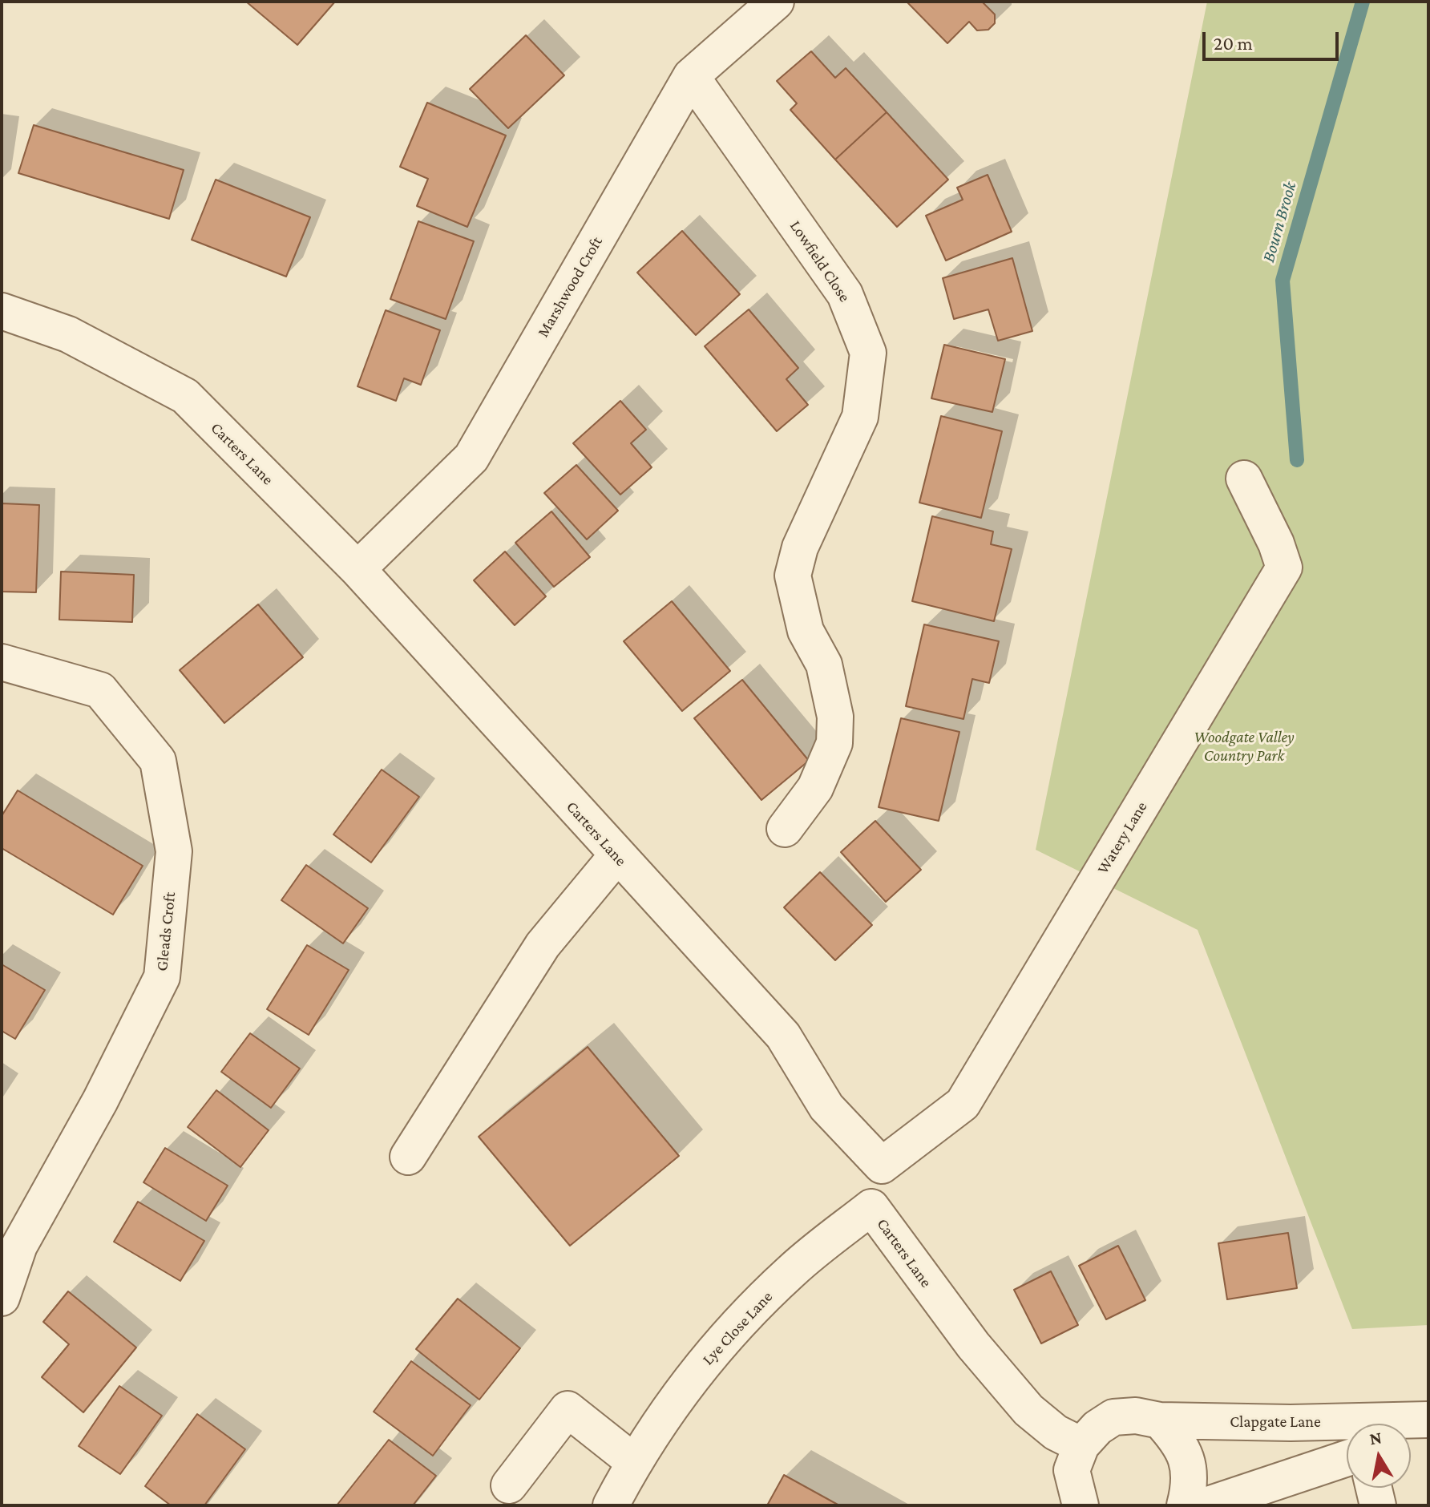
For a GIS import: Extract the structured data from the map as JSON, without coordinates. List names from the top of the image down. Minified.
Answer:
{"streets":{"street":["Lowfield Close","Marshwood Croft","Carters Lane","Watery Lane","Gleads Croft","Lye Close Lane","Clapgate Lane"]},"crossings":[["Lowfield Close","Marshwood Croft"],["Marshwood Croft","Carters Lane"],["Carters Lane","Watery Lane"],["Carters Lane","Lye Close Lane"],["Carters Lane","Clapgate Lane"]],"water":["Bourn Brook"],"parks":["Woodgate Valley Country Park"],"scale_bar":"20 m","north":"top"}
